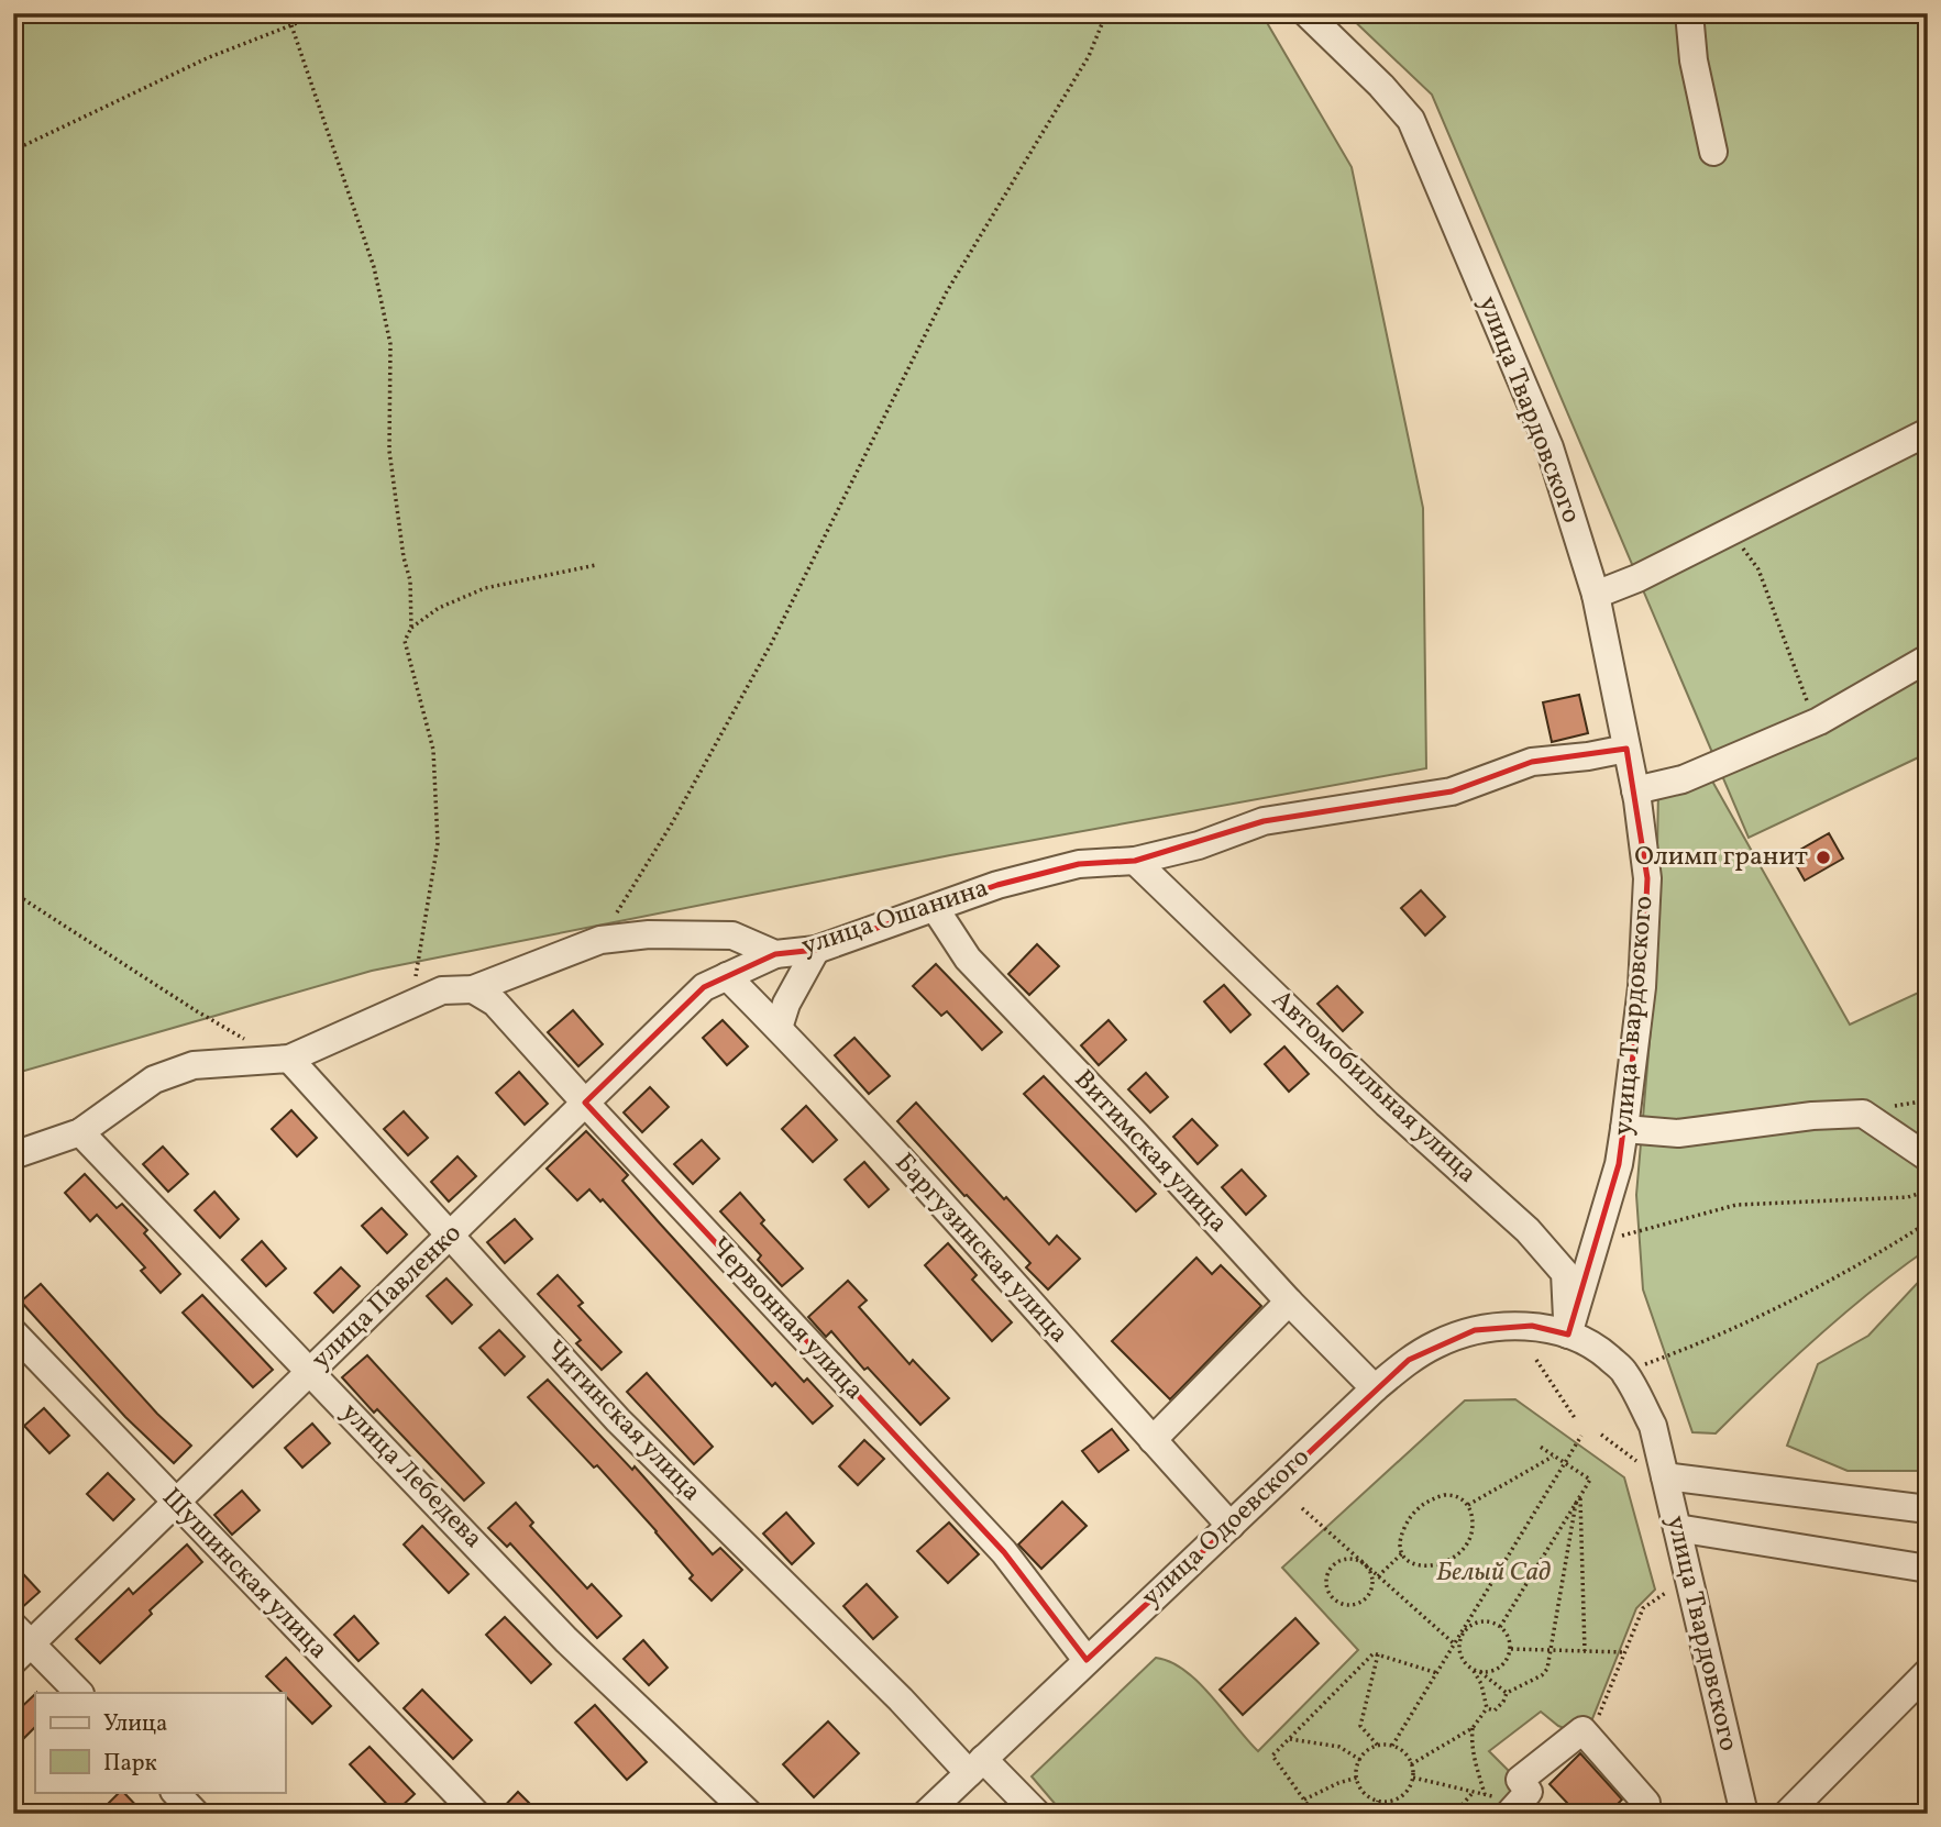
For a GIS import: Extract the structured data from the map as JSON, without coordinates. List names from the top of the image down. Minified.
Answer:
{"streets":{"street":["улица Твардовского","улица Ошанина","Автомобильная улица","Витимская улица","Баргузинская улица","улица Павленко","Червонная улица","Читинская улица","улица Лебедева","улица Одоевского","Шушинская улица"]},"crossings":[["улица Твардовского","улица Ошанина"],["улица Твардовского","Автомобильная улица"],["улица Твардовского","улица Одоевского"],["улица Ошанина","Автомобильная улица"],["улица Ошанина","Витимская улица"],["улица Ошанина","улица Павленко"],["улица Ошанина","Червонная улица"],["улица Ошанина","Читинская улица"],["улица Ошанина","улица Лебедева"],["Автомобильная улица","улица Одоевского"],["Витимская улица","улица Одоевского"],["Баргузинская улица","улица Павленко"],["Баргузинская улица","улица Одоевского"],["улица Павленко","Червонная улица"],["улица Павленко","Читинская улица"],["улица Павленко","улица Лебедева"],["улица Павленко","Шушинская улица"],["Червонная улица","улица Одоевского"],["Читинская улица","улица Одоевского"]],"parks":["Белый Сад"],"places":["Олимп гранит"],"legend":["Улица","Парк"]}
